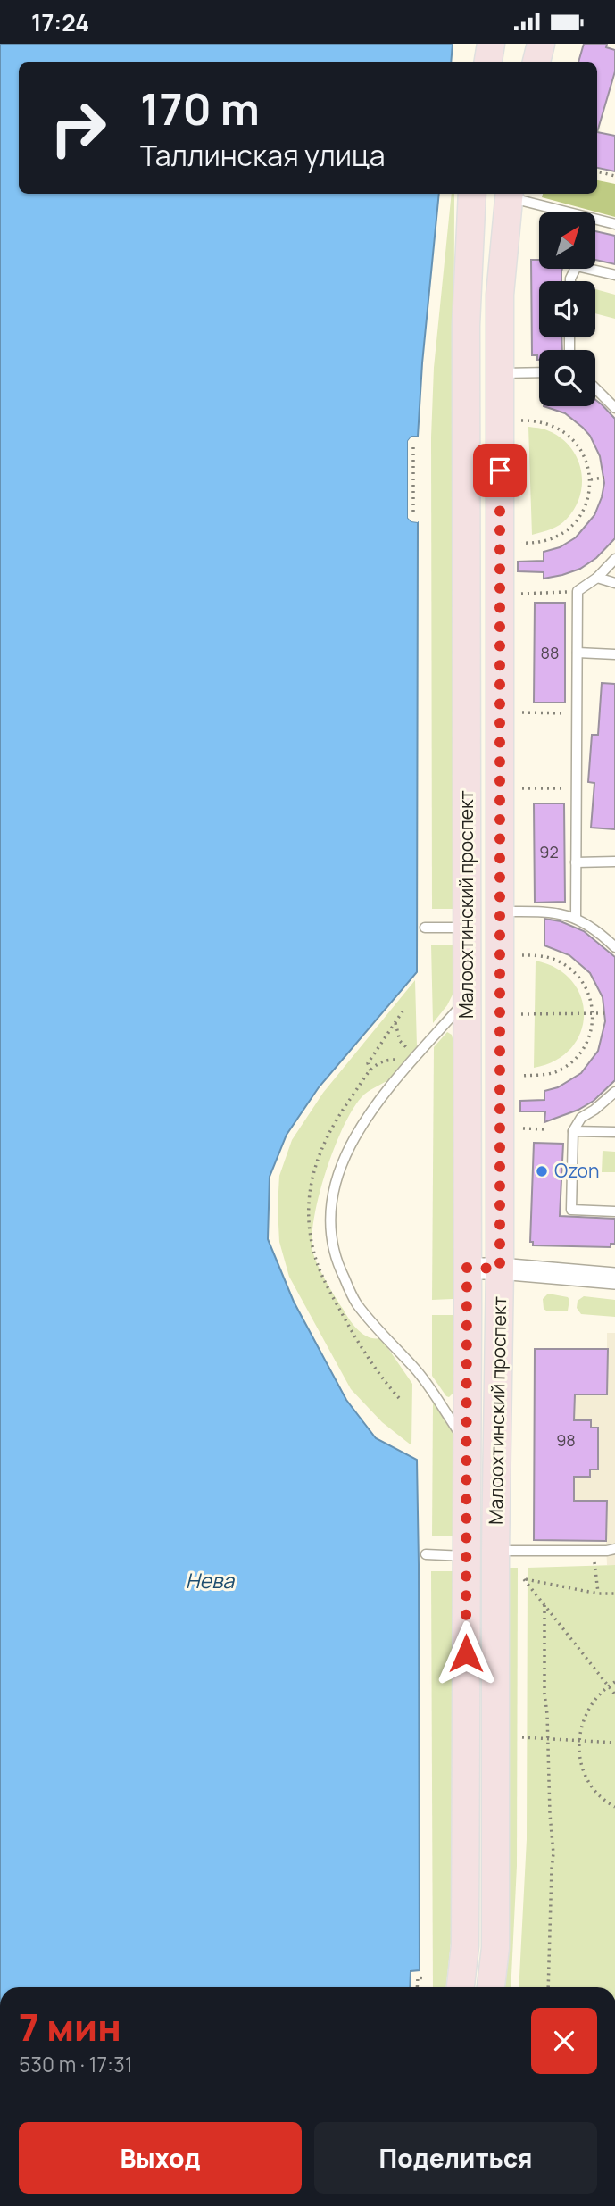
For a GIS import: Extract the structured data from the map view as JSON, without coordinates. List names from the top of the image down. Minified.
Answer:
{"streets":{"main road":["Малоохтинский проспект"]},"water":["Нева"],"places":["Ozon"],"house_numbers":["88","92","98"],"north":"top right","page":{"status":"17:24","turn":["170 m","Таллинская улица"],"heading":["7 мин","530 m · 17:31"],"buttons":["Выход","Поделиться"]}}
